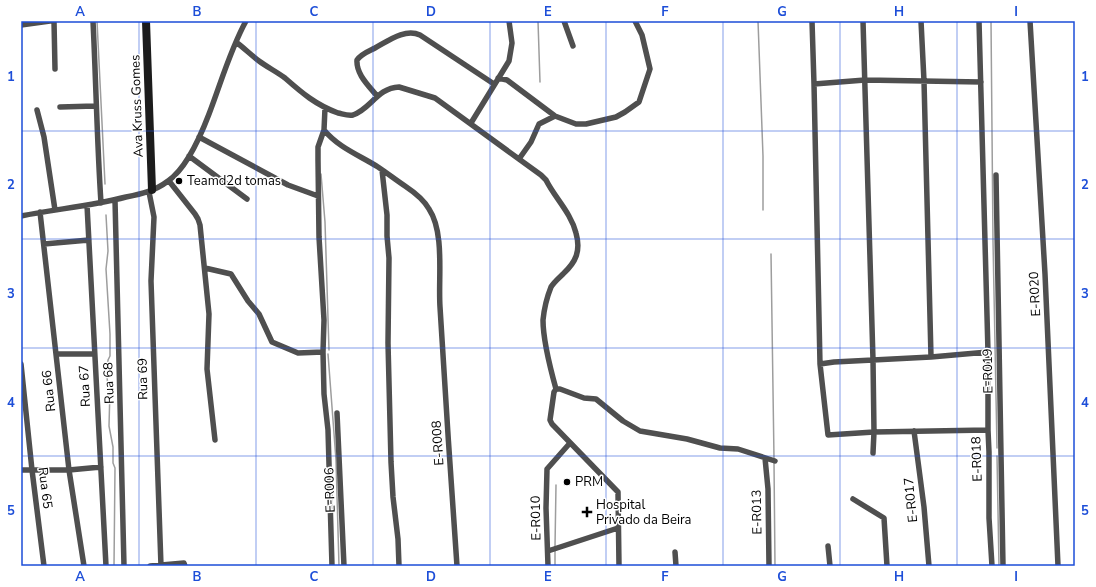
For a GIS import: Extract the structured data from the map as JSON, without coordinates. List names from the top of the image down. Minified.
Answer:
{"streets":{"street":["Ava Kruss Gomes","E-R020","E-R019","Rua 69","Rua 68","Rua 67","Rua 66","E-R008","E-R018","Rua 65","E-R006","E-R017","E-R013","E-R010"]},"crossings":[["Ava Kruss Gomes","Rua 69"]],"places":{"other":["Teamd2d tomas","PRM"],"health":["Hospital Privado da Beira"]},"grid":{"columns":["A","B","C","D","E","F","G","H","I"],"rows":["1","2","3","4","5"]}}
